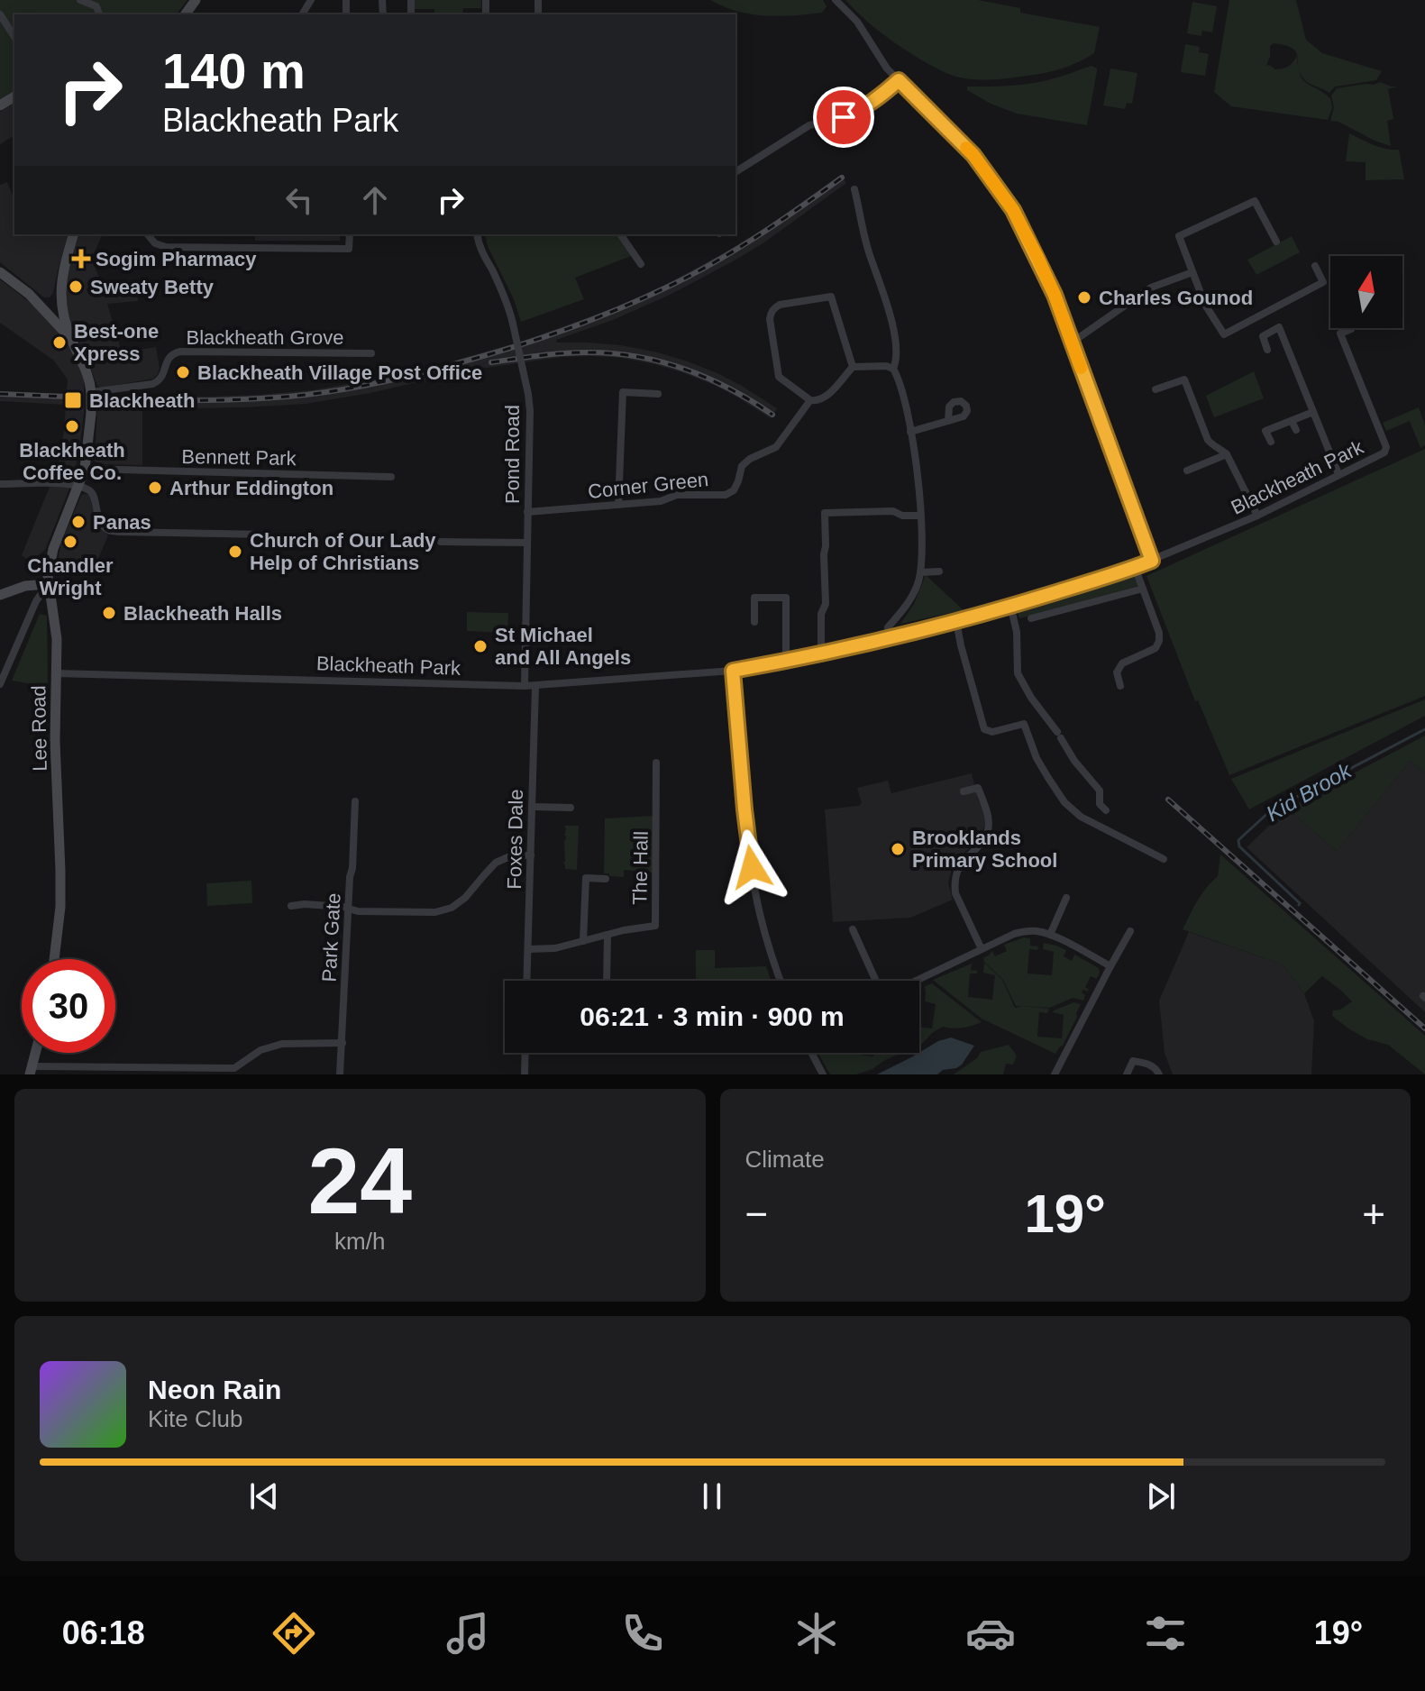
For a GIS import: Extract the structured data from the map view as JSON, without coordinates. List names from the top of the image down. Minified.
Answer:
{"streets":{"main road":["Lee Road"],"street":["Blackheath Grove","Pond Road","Bennett Park","Blackheath Park","Corner Green","Foxes Dale","The Hall","Park Gate"]},"crossings":[["Blackheath Grove","Lee Road"],["Pond Road","Blackheath Park"],["Pond Road","Corner Green"],["Bennett Park","Lee Road"],["Blackheath Park","Lee Road"],["Blackheath Park","Foxes Dale"],["Foxes Dale","The Hall"]],"water":["Kid Brook"],"places":{"health":["Sogim Pharmacy"],"other":["Sweaty Betty","Charles Gounod","Best-one Xpress","Blackheath Village Post Office","Blackheath Coffee Co.","Arthur Eddington","Panas","Chandler Wright","Church of Our Lady Help of Christians","Blackheath Halls","St Michael and All Angels","Brooklands Primary School"],"transit":["Blackheath"]},"north":"top","page":{"turn":["140 m","Blackheath Park"],"limit":"30","trip":"06:21 · 3 min · 900 m","tile":[["24","km/h"],"Climate"],"heat":["−","19°","+"],"song":["Neon Rain","Kite Club"],"tabs":["06:18","19°"]}}
